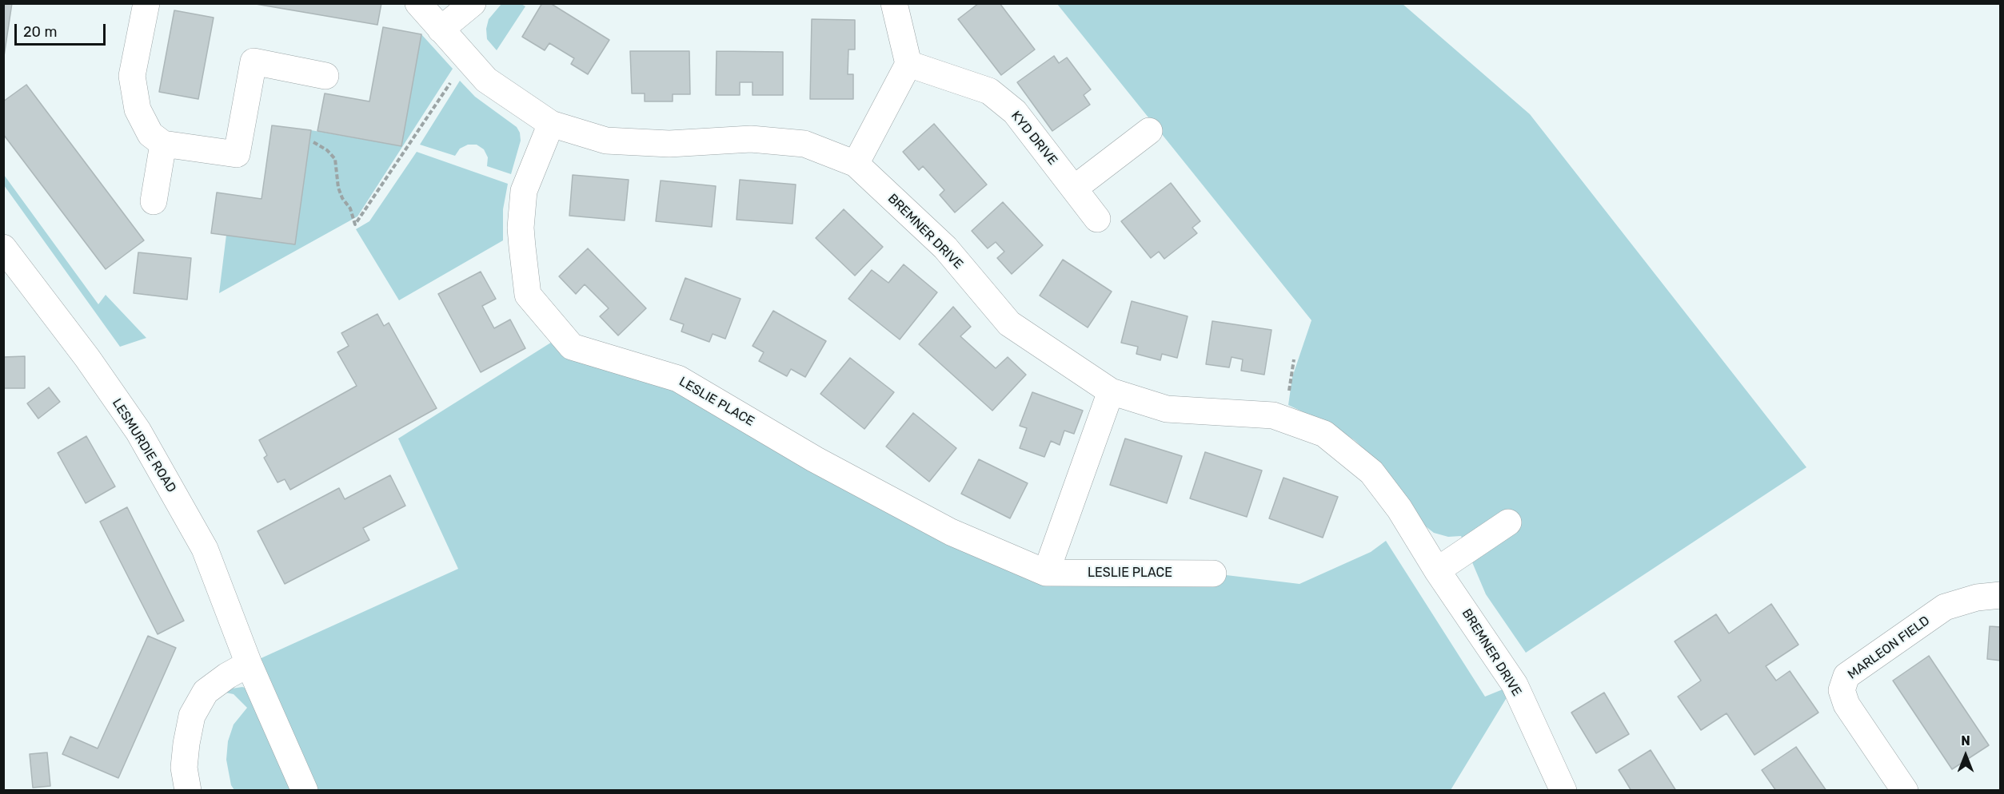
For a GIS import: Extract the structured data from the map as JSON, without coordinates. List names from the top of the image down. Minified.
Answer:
{"streets":{"street":["KYD DRIVE","BREMNER DRIVE","LESLIE PLACE","LESMURDIE ROAD","MARLEON FIELD"]},"crossings":[["BREMNER DRIVE","LESLIE PLACE"]],"scale_bar":"20 m","north":"top"}
